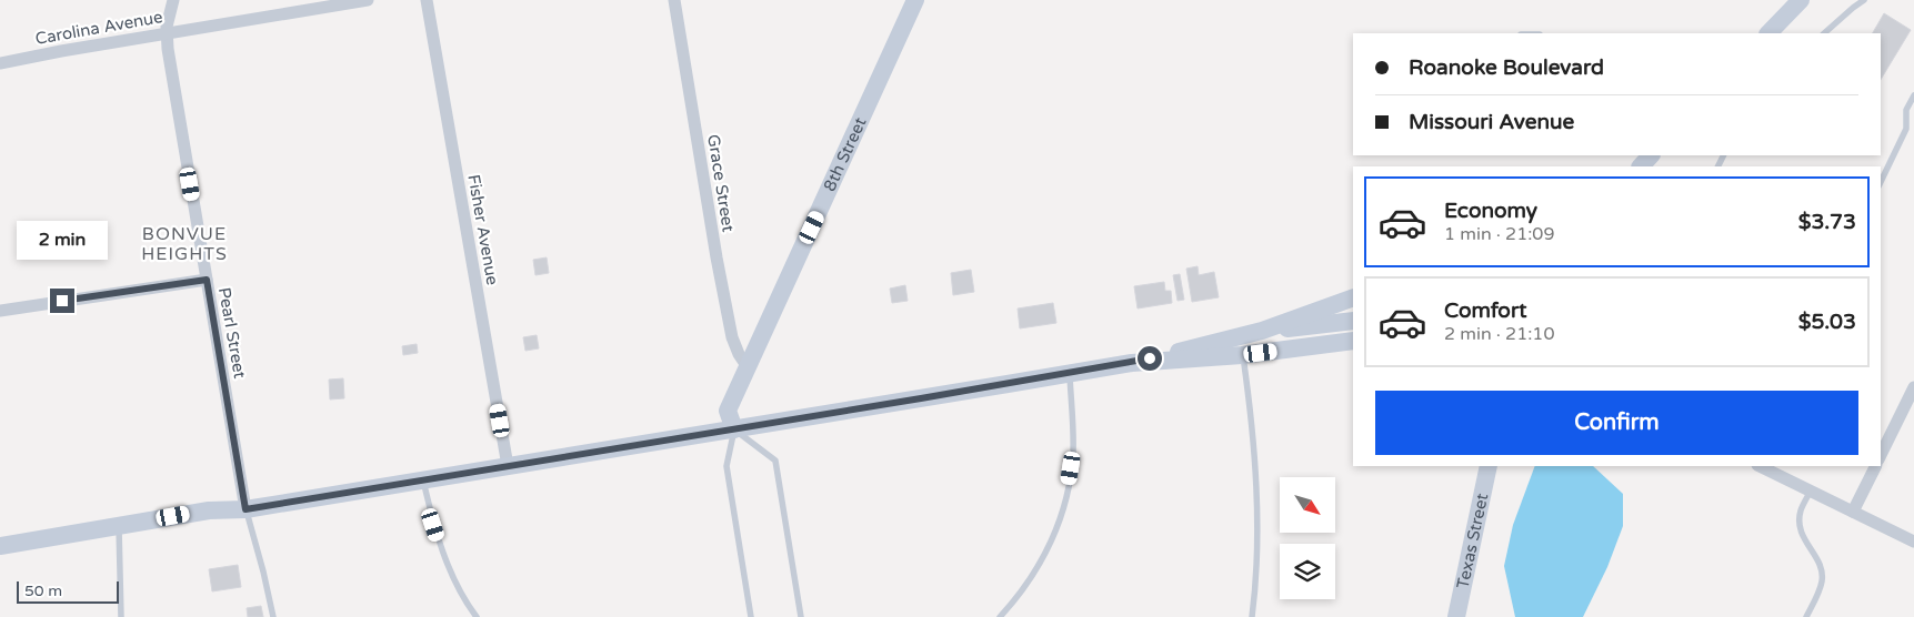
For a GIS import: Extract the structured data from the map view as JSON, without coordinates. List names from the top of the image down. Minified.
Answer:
{"streets":{"main road":["8th Street","Texas Street"],"street":["Carolina Avenue","Grace Street","Fisher Avenue","Pearl Street"]},"crossings":[["Carolina Avenue","Pearl Street"],["8th Street","Grace Street"]],"districts":["BONVUE HEIGHTS"],"scale_bar":"50 m","north":"bottom right","page":{"banner":["Roanoke Boulevard","Missouri Avenue"],"list":[{"name":"Economy","note":"1 min · 21:09","value":"$3.73"},{"name":"Comfort","note":"2 min · 21:10","value":"$5.03"}],"bubble":"2 min","buttons":"Confirm","scale":"50 m"}}
